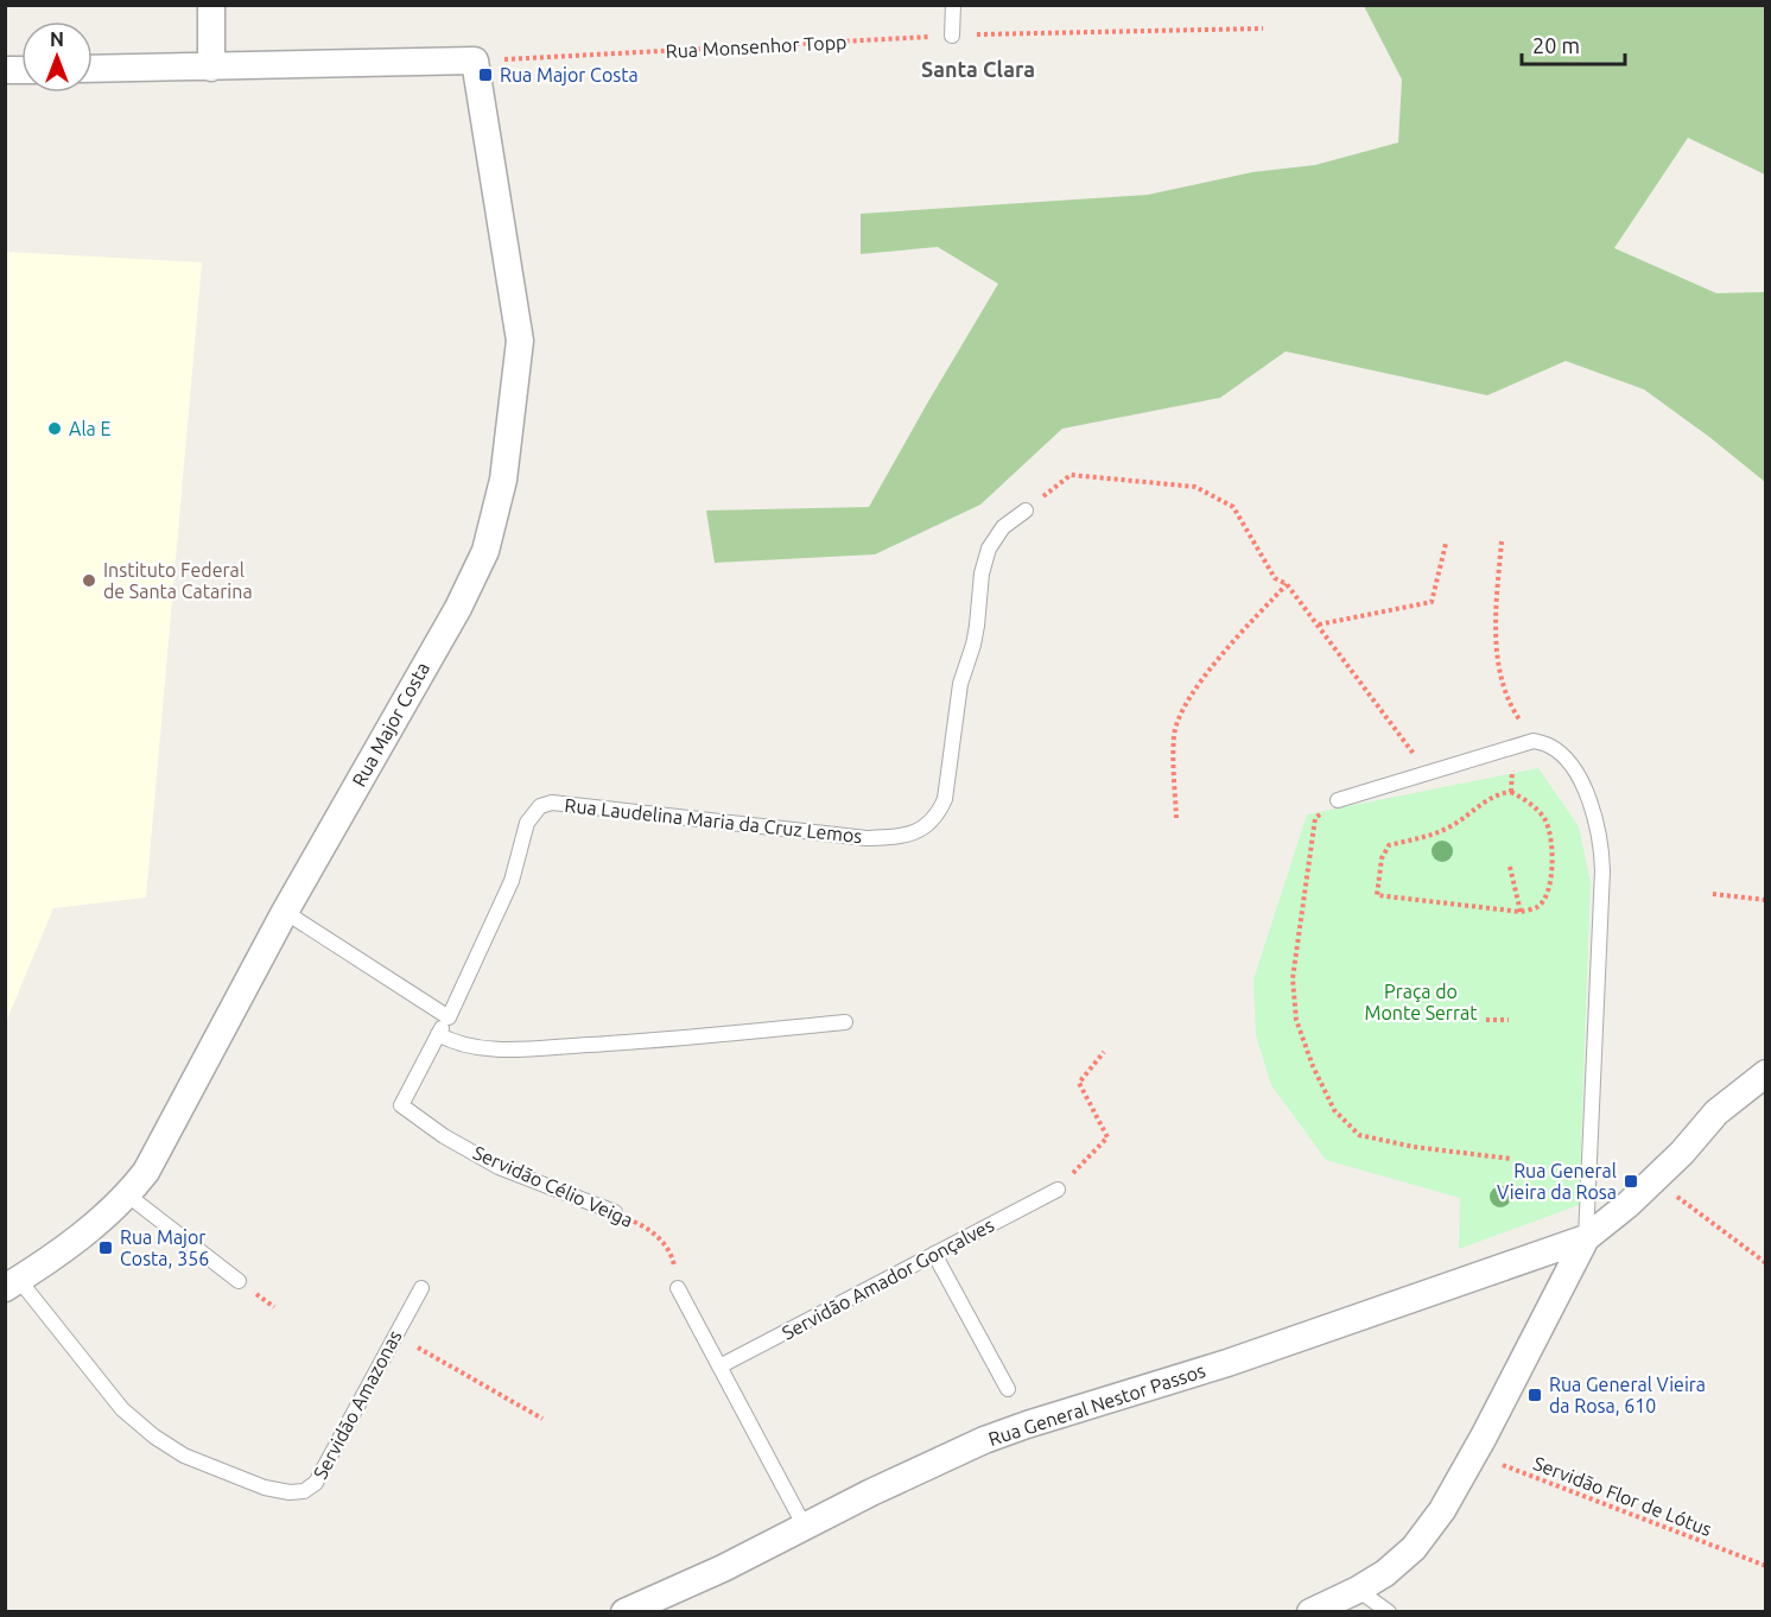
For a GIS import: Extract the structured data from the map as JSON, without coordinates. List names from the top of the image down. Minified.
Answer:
{"streets":{"street":["Rua Major Costa","Rua General Nestor Passos"],"lane":["Rua Laudelina Maria da Cruz Lemos","Servidão Célio Veiga","Servidão Amador Gonçalves","Servidão Amazonas"],"path":["Rua Monsenhor Topp","Servidão Flor de Lótus"]},"crossings":[["Rua Monsenhor Topp","Rua Major Costa"],["Rua Major Costa","Servidão Amazonas"],["Rua Laudelina Maria da Cruz Lemos","Servidão Célio Veiga"]],"districts":["Santa Clara"],"parks":["Praça do Monte Serrat"],"places":{"transit":["Rua Major Costa","Rua General Vieira da Rosa","Rua Major Costa, 356","Rua General Vieira da Rosa, 610"],"other":["Ala E","Instituto Federal de Santa Catarina"]},"scale_bar":"20 m","north":"top"}
